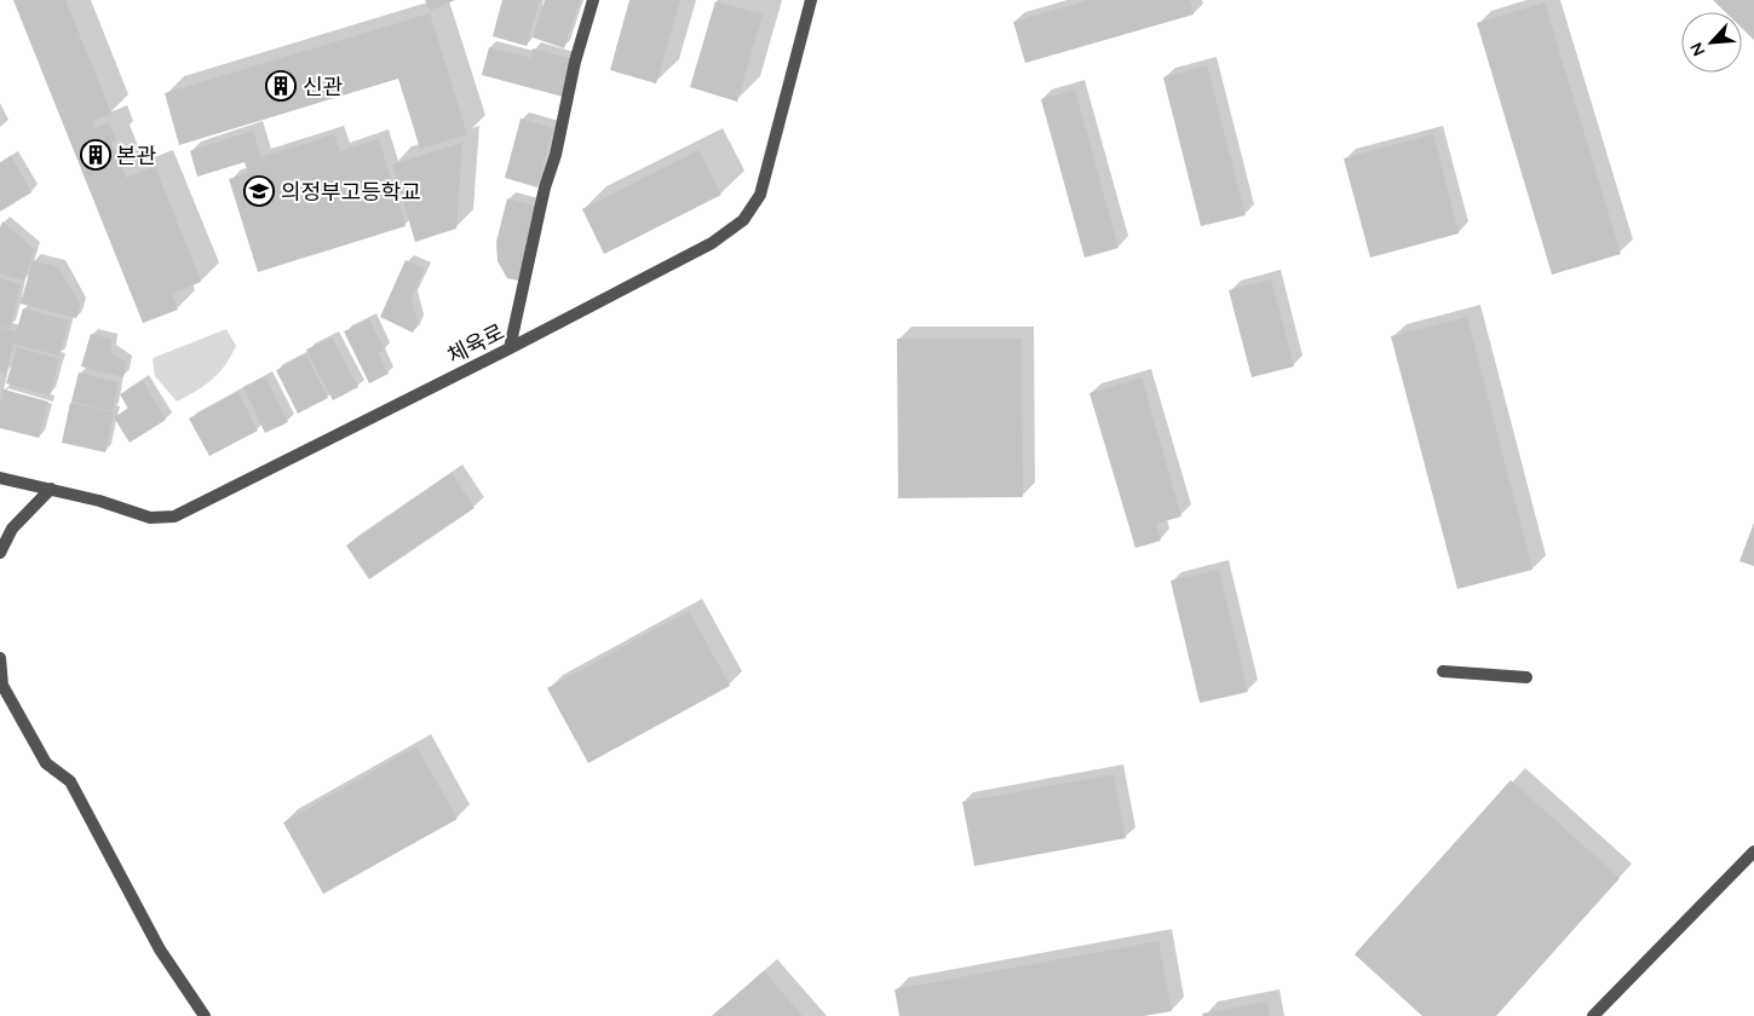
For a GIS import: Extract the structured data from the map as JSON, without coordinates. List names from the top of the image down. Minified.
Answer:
{"streets":{"street":["체육로"]},"places":{"building":["신관","본관"],"school or university":["의정부고등학교"]},"north":"bottom left"}
